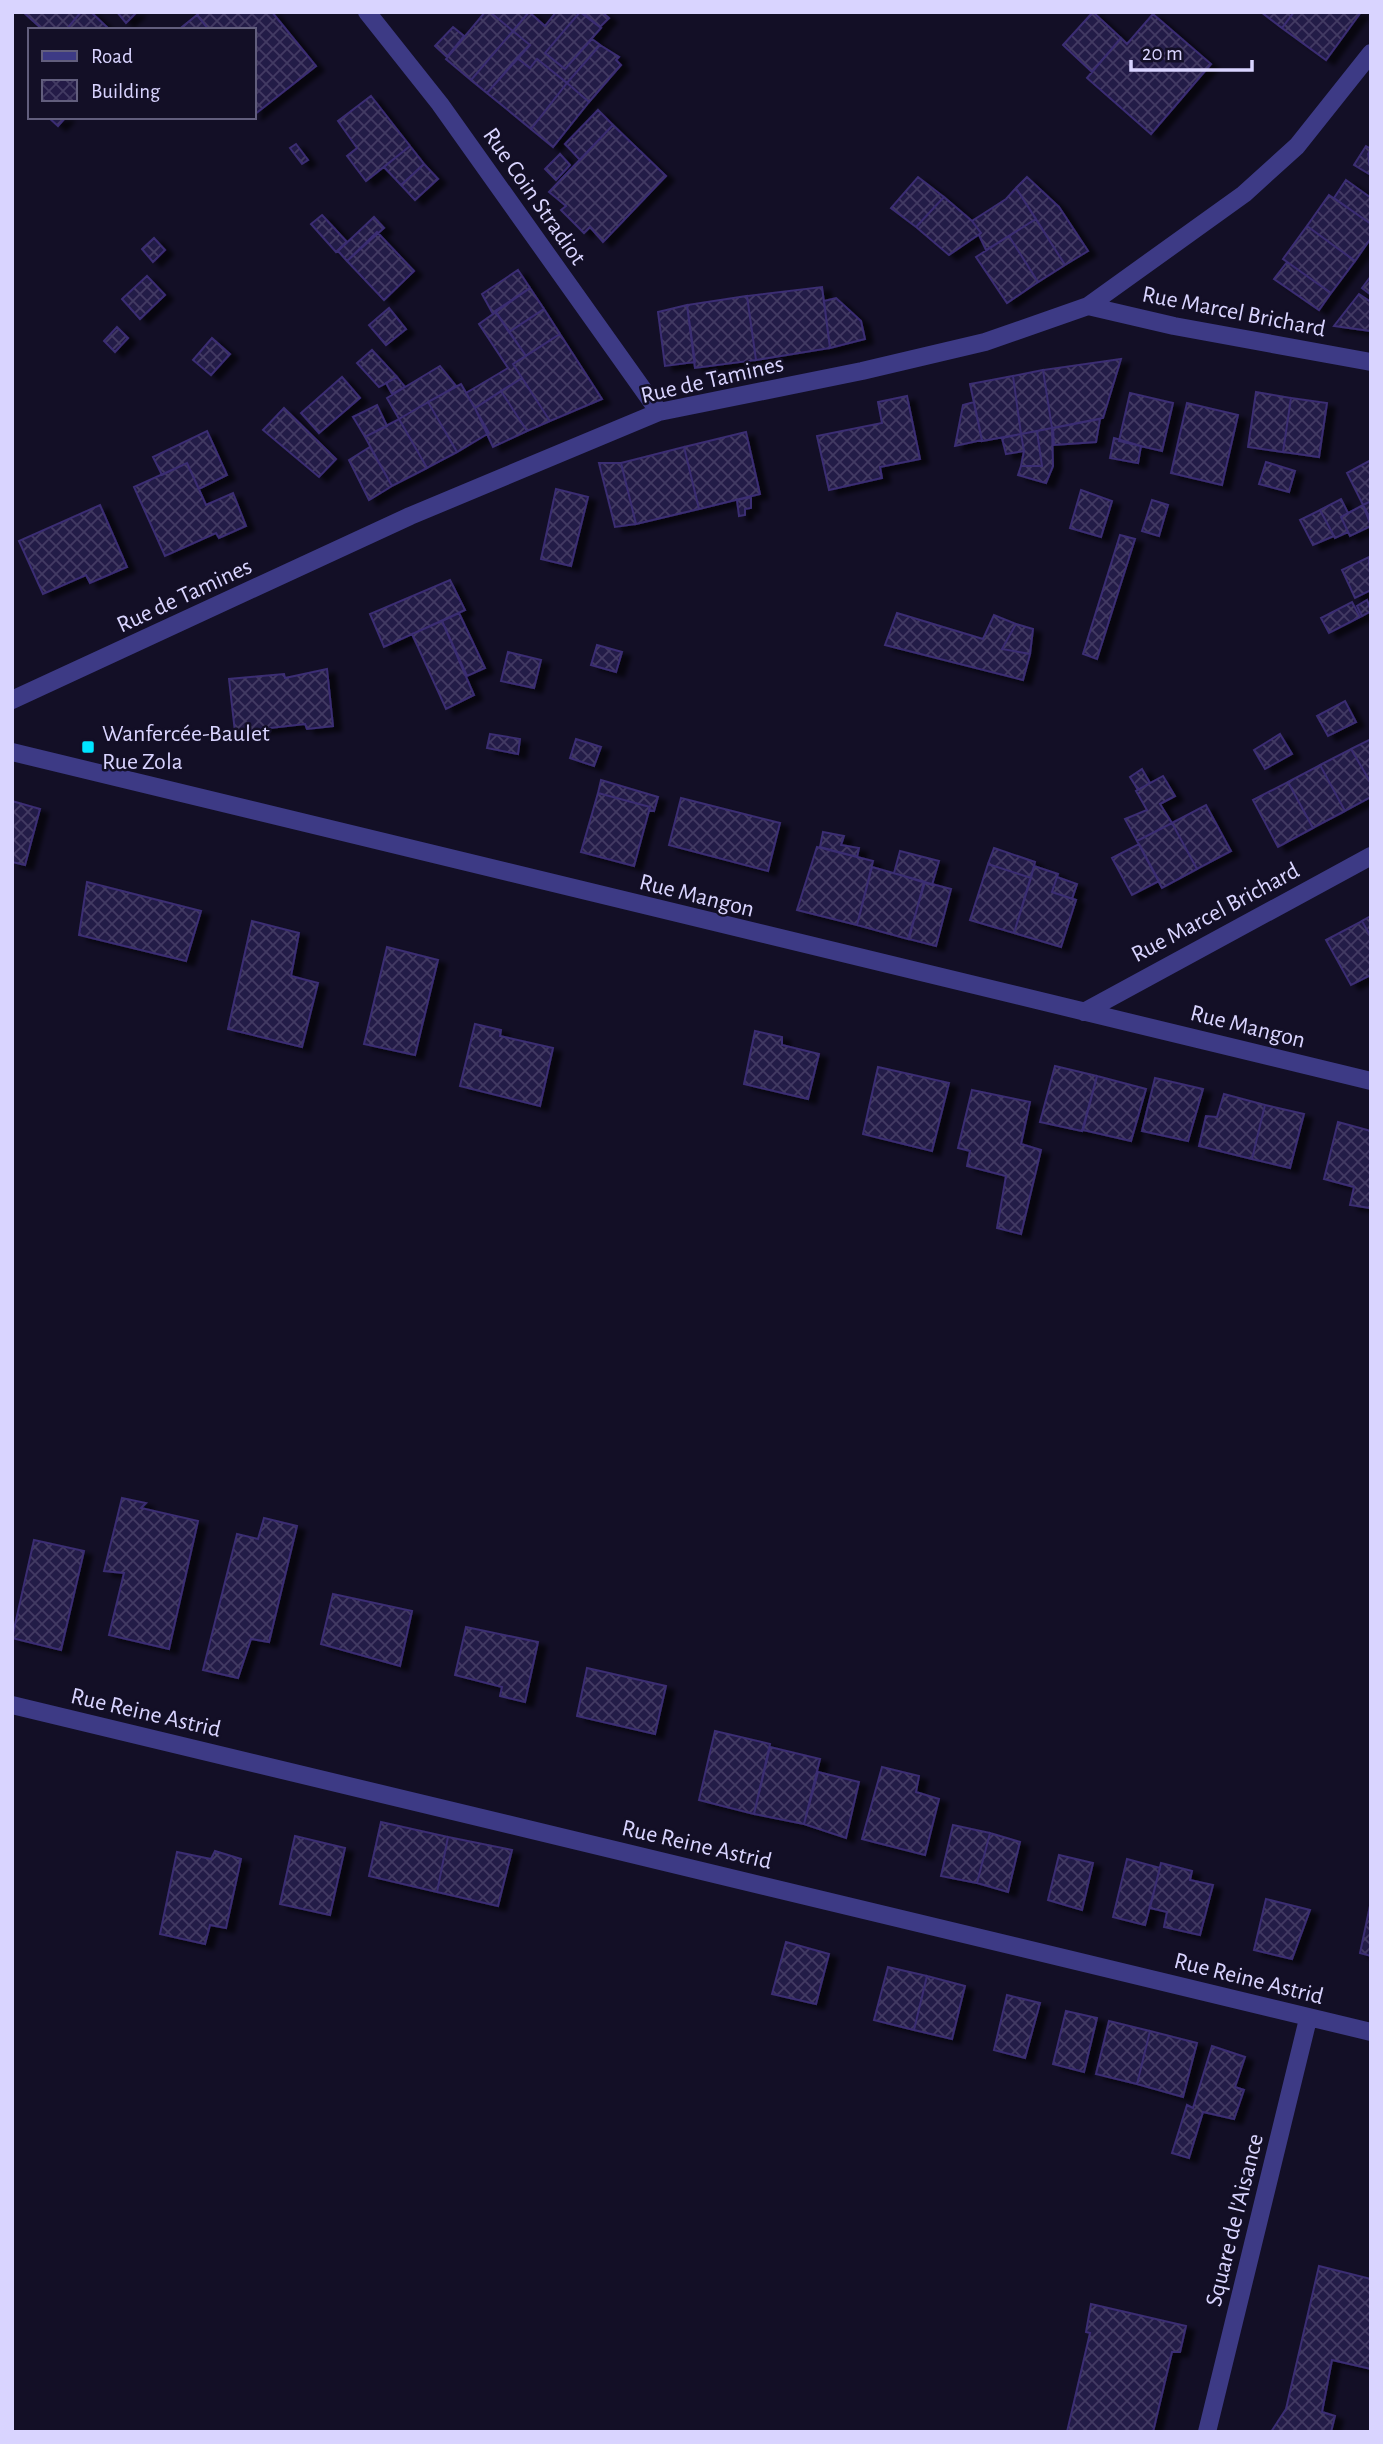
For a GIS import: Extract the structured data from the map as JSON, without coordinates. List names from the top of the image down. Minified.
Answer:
{"streets":{"street":["Rue Coin Stradiot","Rue Marcel Brichard","Rue de Tamines","Rue Mangon","Rue Reine Astrid","Square de l'Aisance"]},"crossings":[["Rue Coin Stradiot","Rue de Tamines"],["Rue Marcel Brichard","Rue de Tamines"],["Rue Marcel Brichard","Rue Mangon"],["Rue Reine Astrid","Square de l'Aisance"]],"places":{"transit":["Wanfercée-Baulet Rue Zola"]},"legend":["Road","Building"],"scale_bar":"20 m"}
